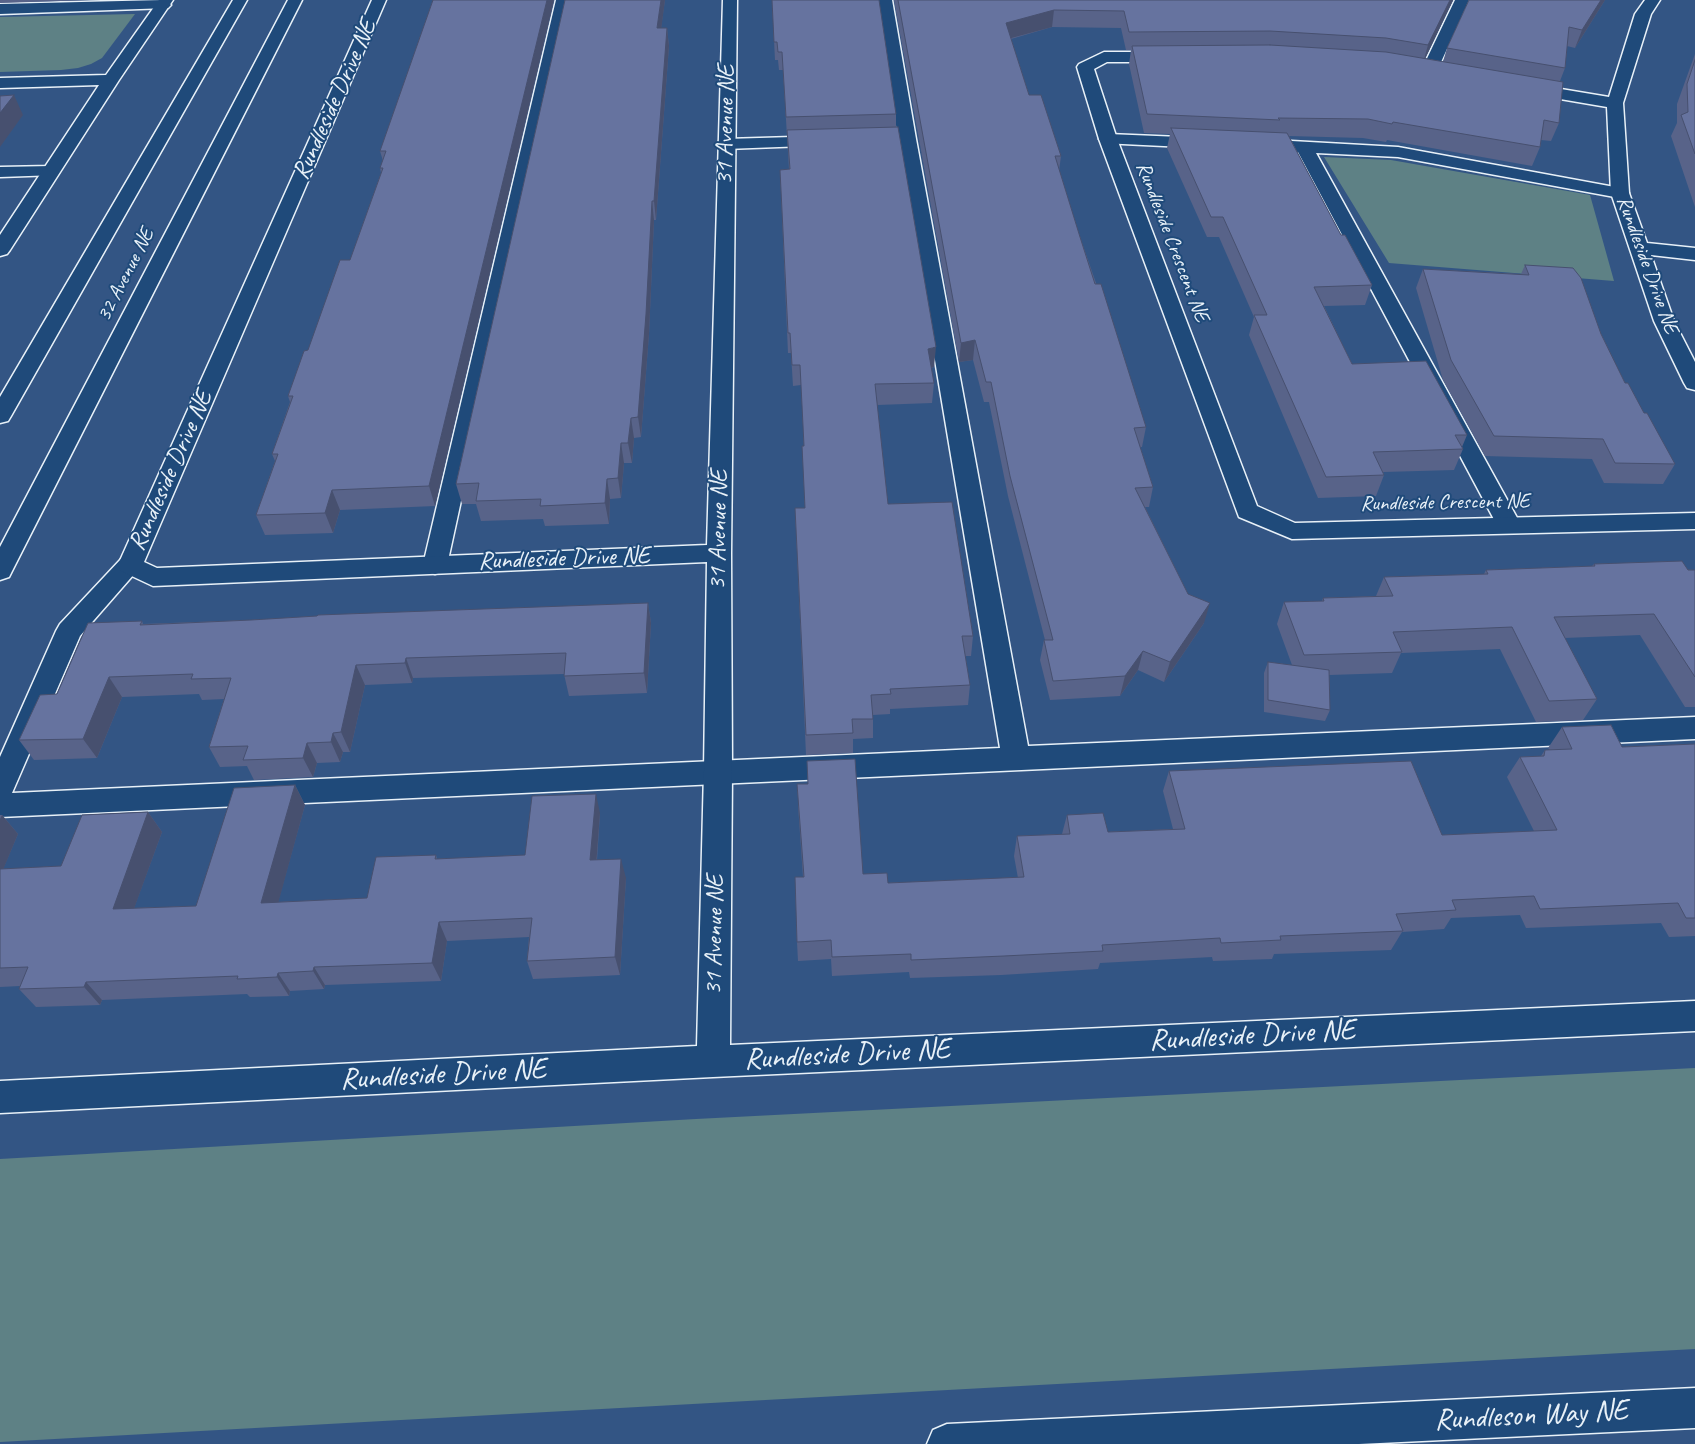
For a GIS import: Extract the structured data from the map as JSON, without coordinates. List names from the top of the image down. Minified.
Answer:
{"streets":{"street":["Rundleside Drive NE","31 Avenue NE","Rundleside Crescent NE","32 Avenue NE","Rundleson Way NE"]},"crossings":[["Rundleside Drive NE","31 Avenue NE"]]}
